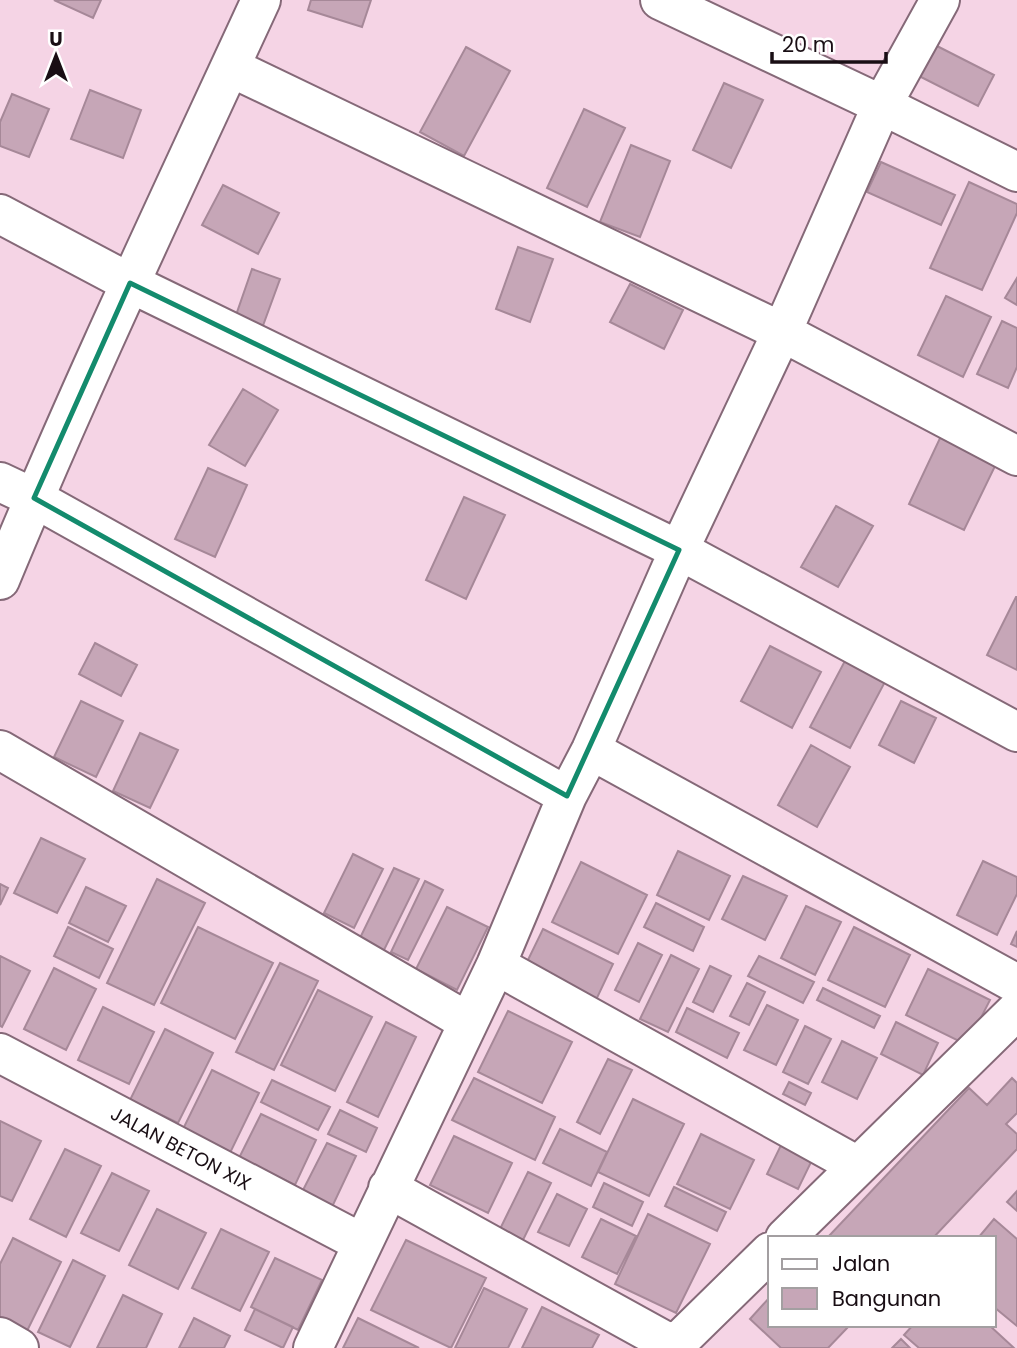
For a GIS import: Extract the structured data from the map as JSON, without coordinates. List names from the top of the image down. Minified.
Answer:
{"streets":{"street":["JALAN BETON XIX"]},"legend":["Jalan","Bangunan"],"scale_bar":"20 m","north":"top"}
